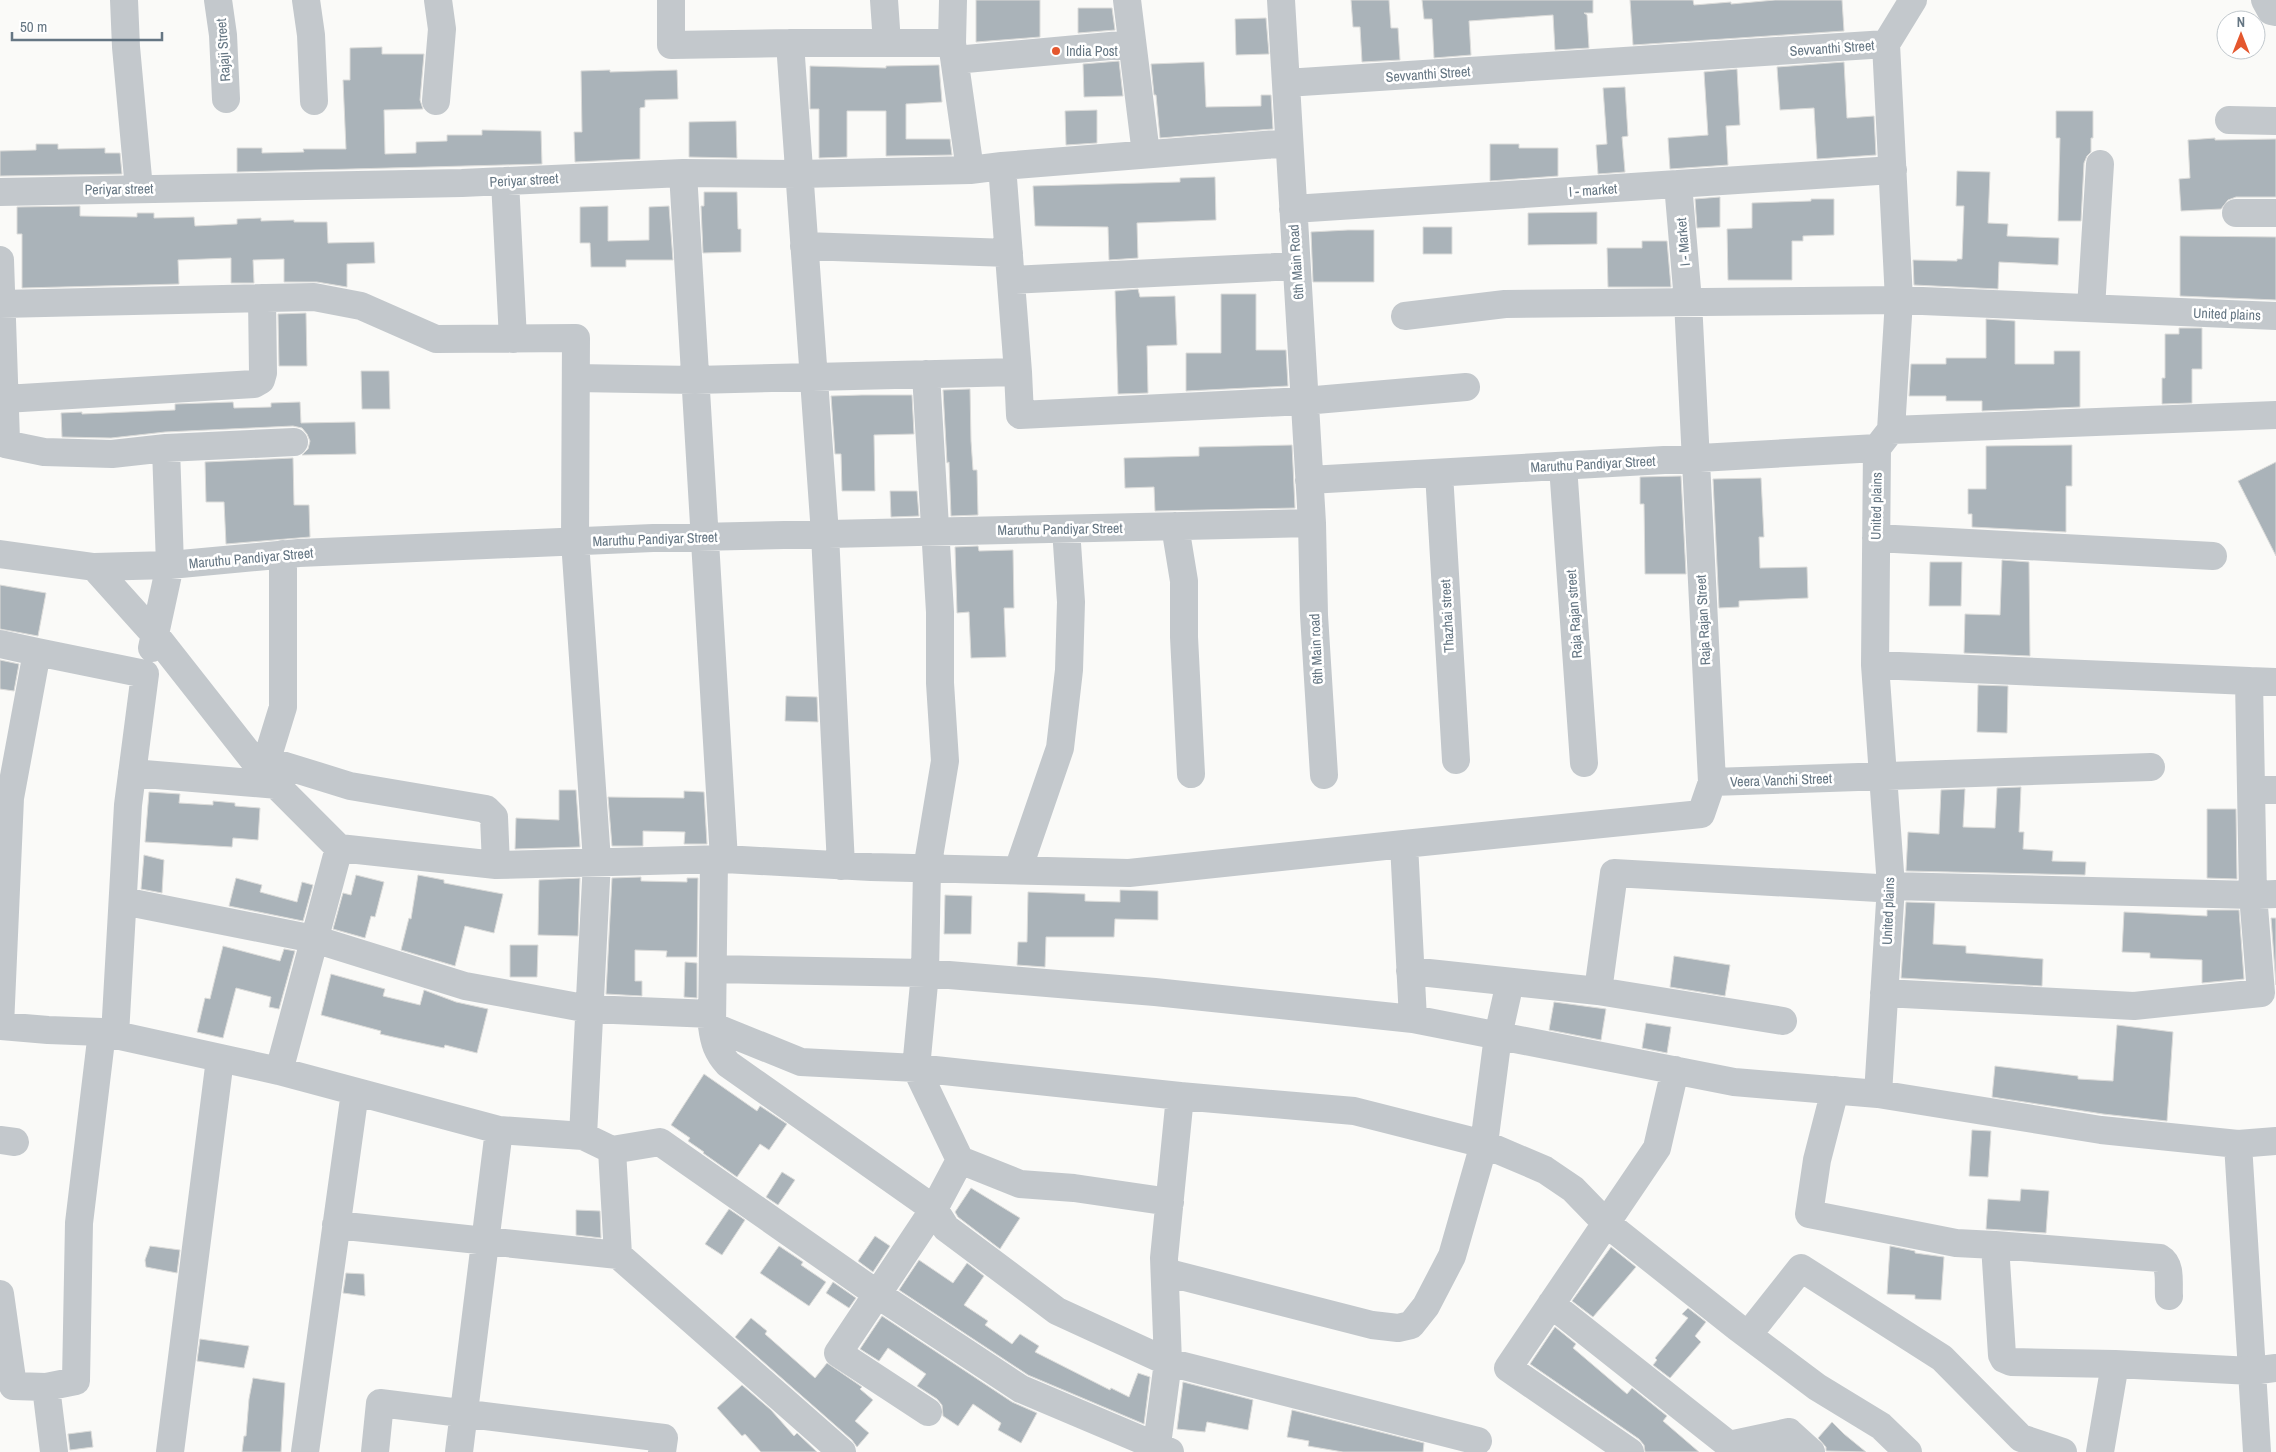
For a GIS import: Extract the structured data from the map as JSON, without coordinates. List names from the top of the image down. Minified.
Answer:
{"streets":{"street":["Sevvanthi Street","Rajaji Street","Periyar street","I - market","I - Market","6th Main Road","United plains","Maruthu Pandiyar Street","Raja Rajan street","Thazhai street","Raja Rajan Street","6th Main road","Veera Vanchi Street"]},"crossings":[["Sevvanthi Street","I - market"],["Sevvanthi Street","6th Main Road"],["Sevvanthi Street","United plains"],["Periyar street","6th Main Road"],["I - market","I - Market"],["I - market","6th Main Road"],["I - Market","Maruthu Pandiyar Street"],["I - Market","Raja Rajan Street"],["6th Main Road","Maruthu Pandiyar Street"],["6th Main Road","6th Main road"],["United plains","Maruthu Pandiyar Street"],["United plains","Veera Vanchi Street"],["Maruthu Pandiyar Street","Raja Rajan street"],["Maruthu Pandiyar Street","Thazhai street"],["Maruthu Pandiyar Street","Raja Rajan Street"],["Maruthu Pandiyar Street","6th Main road"],["Raja Rajan Street","Veera Vanchi Street"]],"places":["India Post"],"scale_bar":"50 m","north":"top"}
